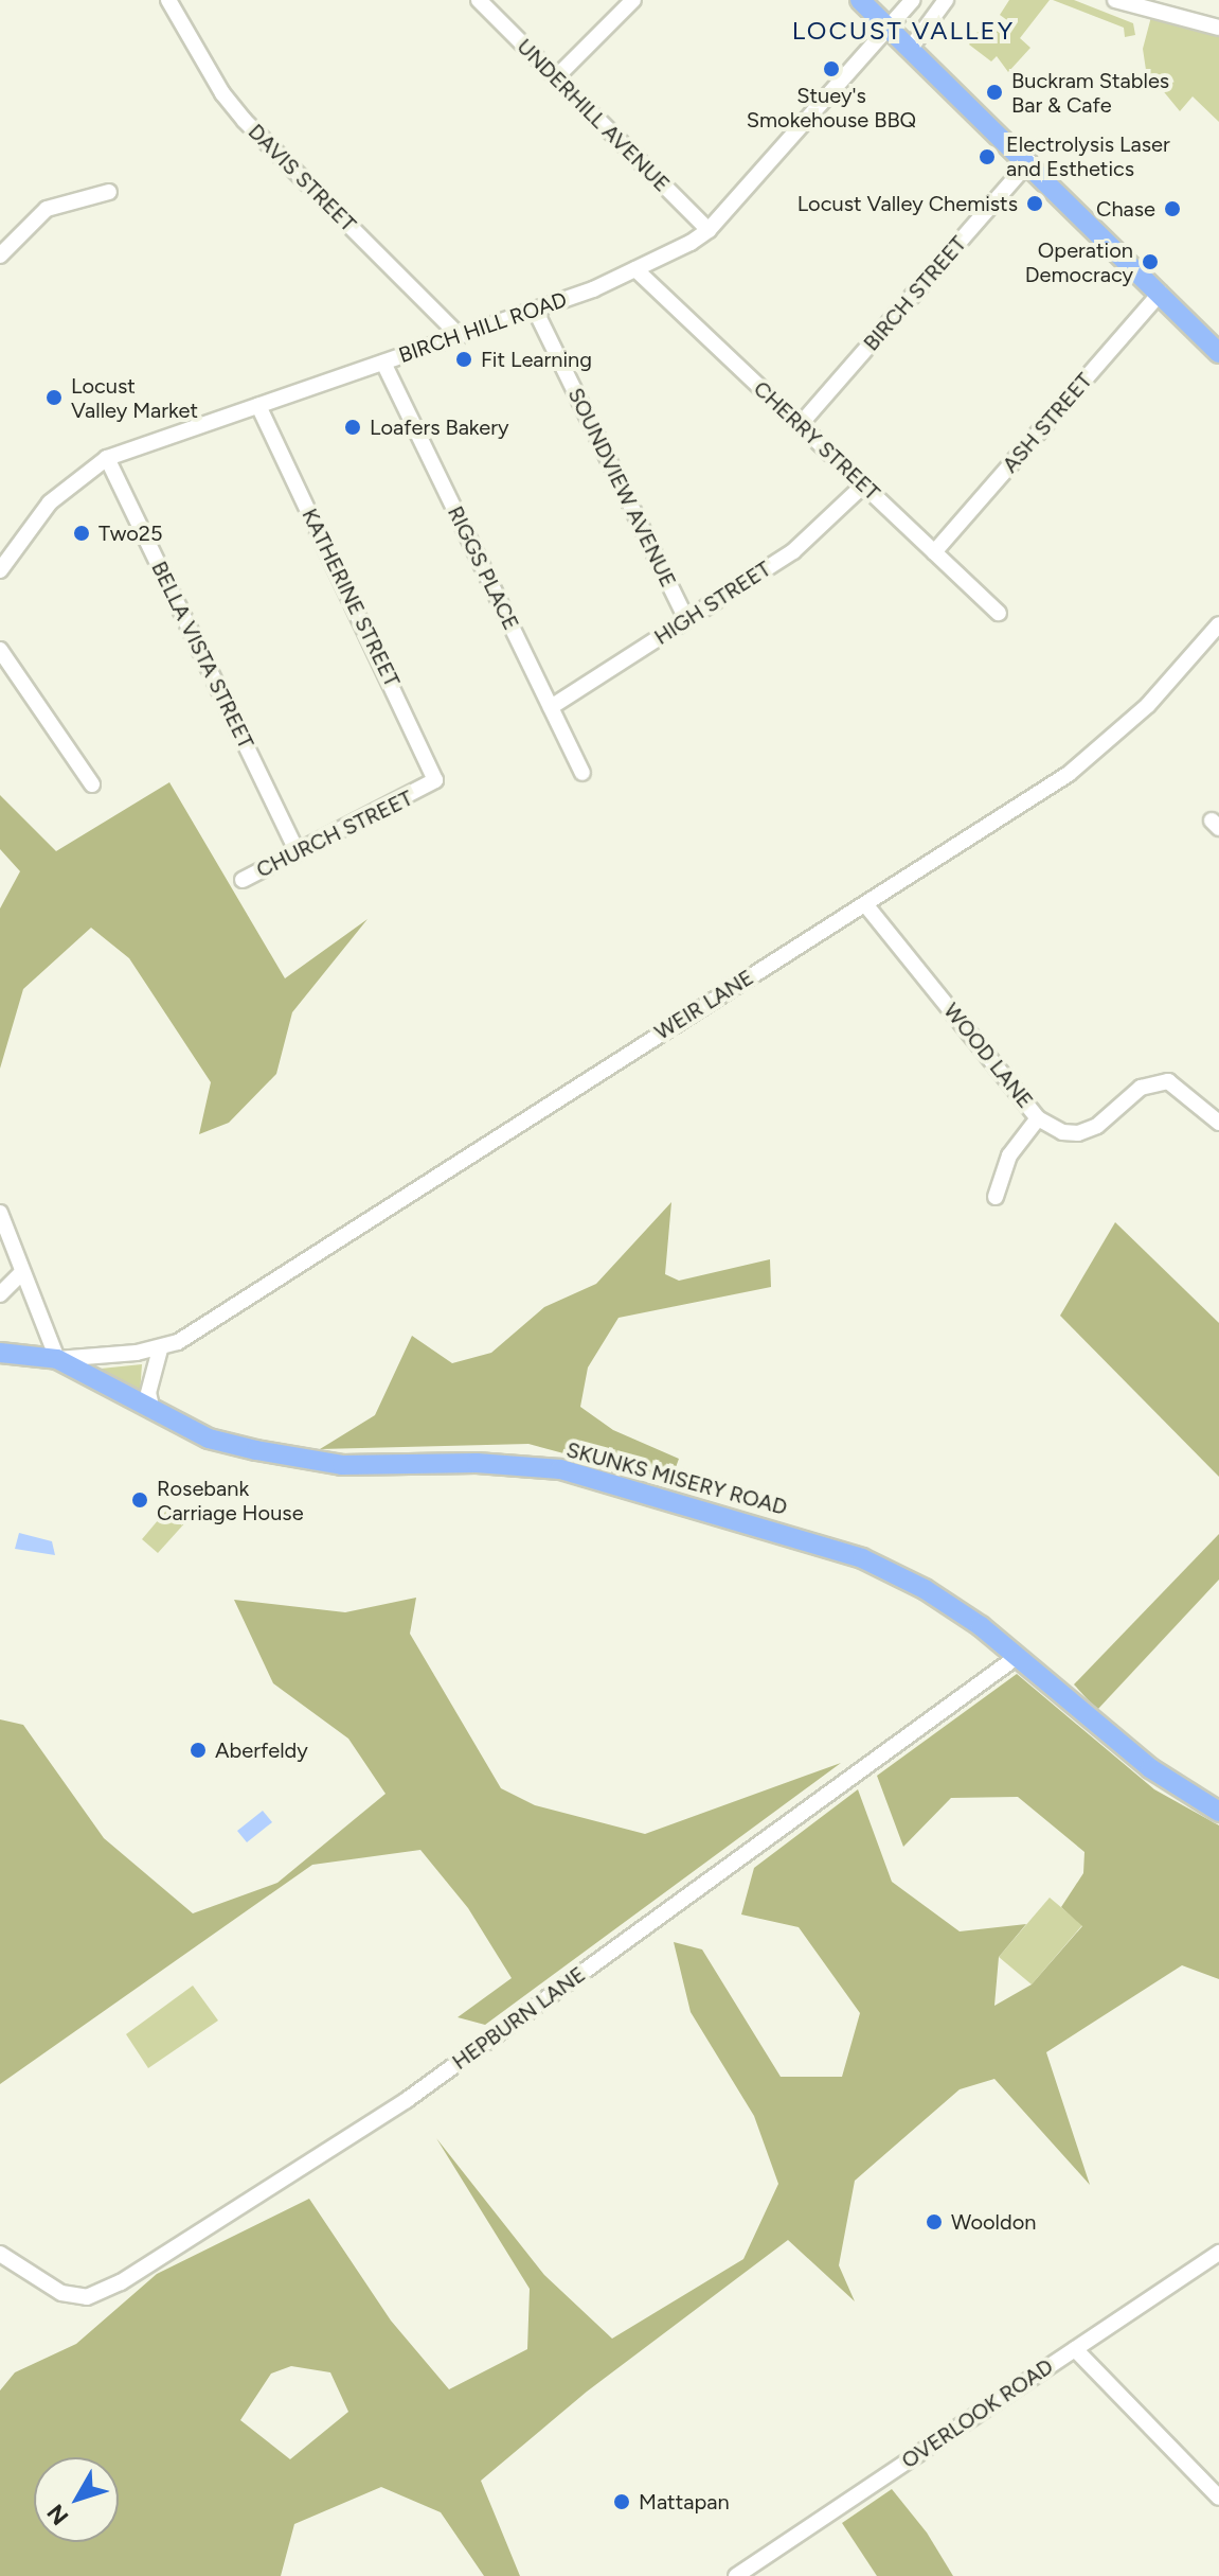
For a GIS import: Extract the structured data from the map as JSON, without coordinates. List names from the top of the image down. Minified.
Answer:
{"streets":{"main road":["SKUNKS MISERY ROAD"],"street":["UNDERHILL AVENUE","DAVIS STREET","BIRCH STREET","BIRCH HILL ROAD","ASH STREET","CHERRY STREET","SOUNDVIEW AVENUE","RIGGS PLACE","KATHERINE STREET","HIGH STREET","BELLA VISTA STREET","CHURCH STREET","WEIR LANE","WOOD LANE","HEPBURN LANE","OVERLOOK ROAD"]},"crossings":[["UNDERHILL AVENUE","BIRCH HILL ROAD"],["DAVIS STREET","BIRCH HILL ROAD"],["BIRCH STREET","CHERRY STREET"],["BIRCH HILL ROAD","CHERRY STREET"],["BIRCH HILL ROAD","SOUNDVIEW AVENUE"],["BIRCH HILL ROAD","RIGGS PLACE"],["BIRCH HILL ROAD","KATHERINE STREET"],["BIRCH HILL ROAD","BELLA VISTA STREET"],["ASH STREET","CHERRY STREET"],["CHERRY STREET","HIGH STREET"],["SOUNDVIEW AVENUE","HIGH STREET"],["RIGGS PLACE","HIGH STREET"],["KATHERINE STREET","CHURCH STREET"],["BELLA VISTA STREET","CHURCH STREET"],["WEIR LANE","WOOD LANE"],["WEIR LANE","SKUNKS MISERY ROAD"],["SKUNKS MISERY ROAD","HEPBURN LANE"]],"districts":["LOCUST VALLEY"],"places":["Stuey's Smokehouse BBQ","Buckram Stables Bar & Cafe","Electrolysis Laser and Esthetics","Locust Valley Chemists","Chase","Operation Democracy","Fit Learning","Locust Valley Market","Loafers Bakery","Two25","Rosebank Carriage House","Aberfeldy","Wooldon","Mattapan"],"north":"bottom left"}
